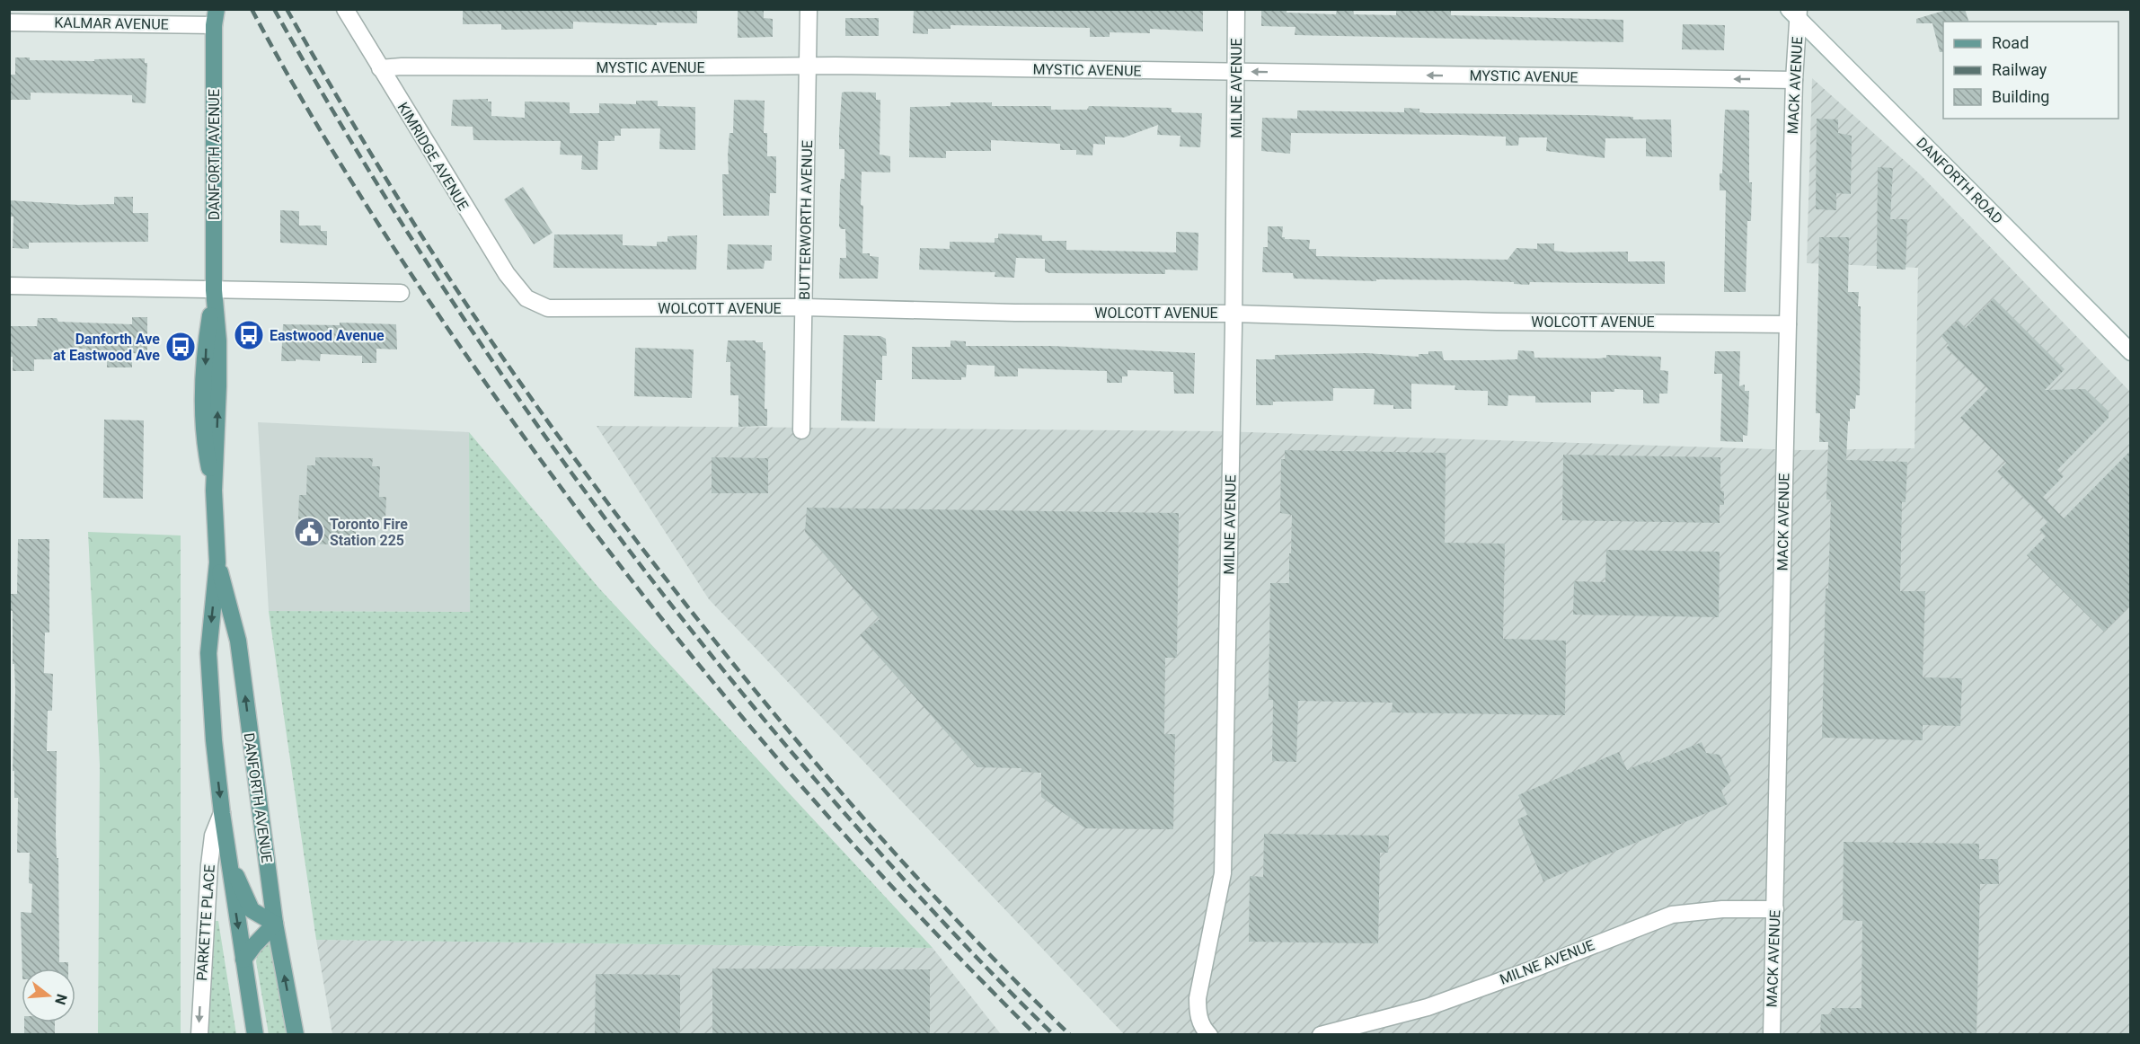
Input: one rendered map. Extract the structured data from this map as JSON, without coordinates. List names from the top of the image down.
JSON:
{
  "streets": {
    "main road": ["DANFORTH AVENUE"],
    "street": [
      "KALMAR AVENUE",
      "MYSTIC AVENUE",
      "MACK AVENUE",
      "MILNE AVENUE",
      "KIMRIDGE AVENUE",
      "DANFORTH ROAD",
      "BUTTERWORTH AVENUE",
      "WOLCOTT AVENUE",
      "PARKETTE PLACE"
    ]
  },
  "crossings": [
    ["KALMAR AVENUE", "DANFORTH AVENUE"],
    ["MYSTIC AVENUE", "MACK AVENUE"],
    ["MYSTIC AVENUE", "MILNE AVENUE"],
    ["MYSTIC AVENUE", "KIMRIDGE AVENUE"],
    ["MYSTIC AVENUE", "BUTTERWORTH AVENUE"],
    ["MACK AVENUE", "MILNE AVENUE"],
    ["MACK AVENUE", "DANFORTH ROAD"],
    ["MACK AVENUE", "WOLCOTT AVENUE"],
    ["MILNE AVENUE", "WOLCOTT AVENUE"],
    ["DANFORTH AVENUE", "PARKETTE PLACE"],
    ["KIMRIDGE AVENUE", "WOLCOTT AVENUE"],
    ["BUTTERWORTH AVENUE", "WOLCOTT AVENUE"]
  ],
  "one_way": ["MYSTIC AVENUE", "PARKETTE PLACE"],
  "places": {
    "bus stop": ["Eastwood Avenue", "Danforth Ave at Eastwood Ave"],
    "public building": ["Toronto Fire Station 225"]
  },
  "legend": ["Road", "Railway", "Building"],
  "north": "right"
}
